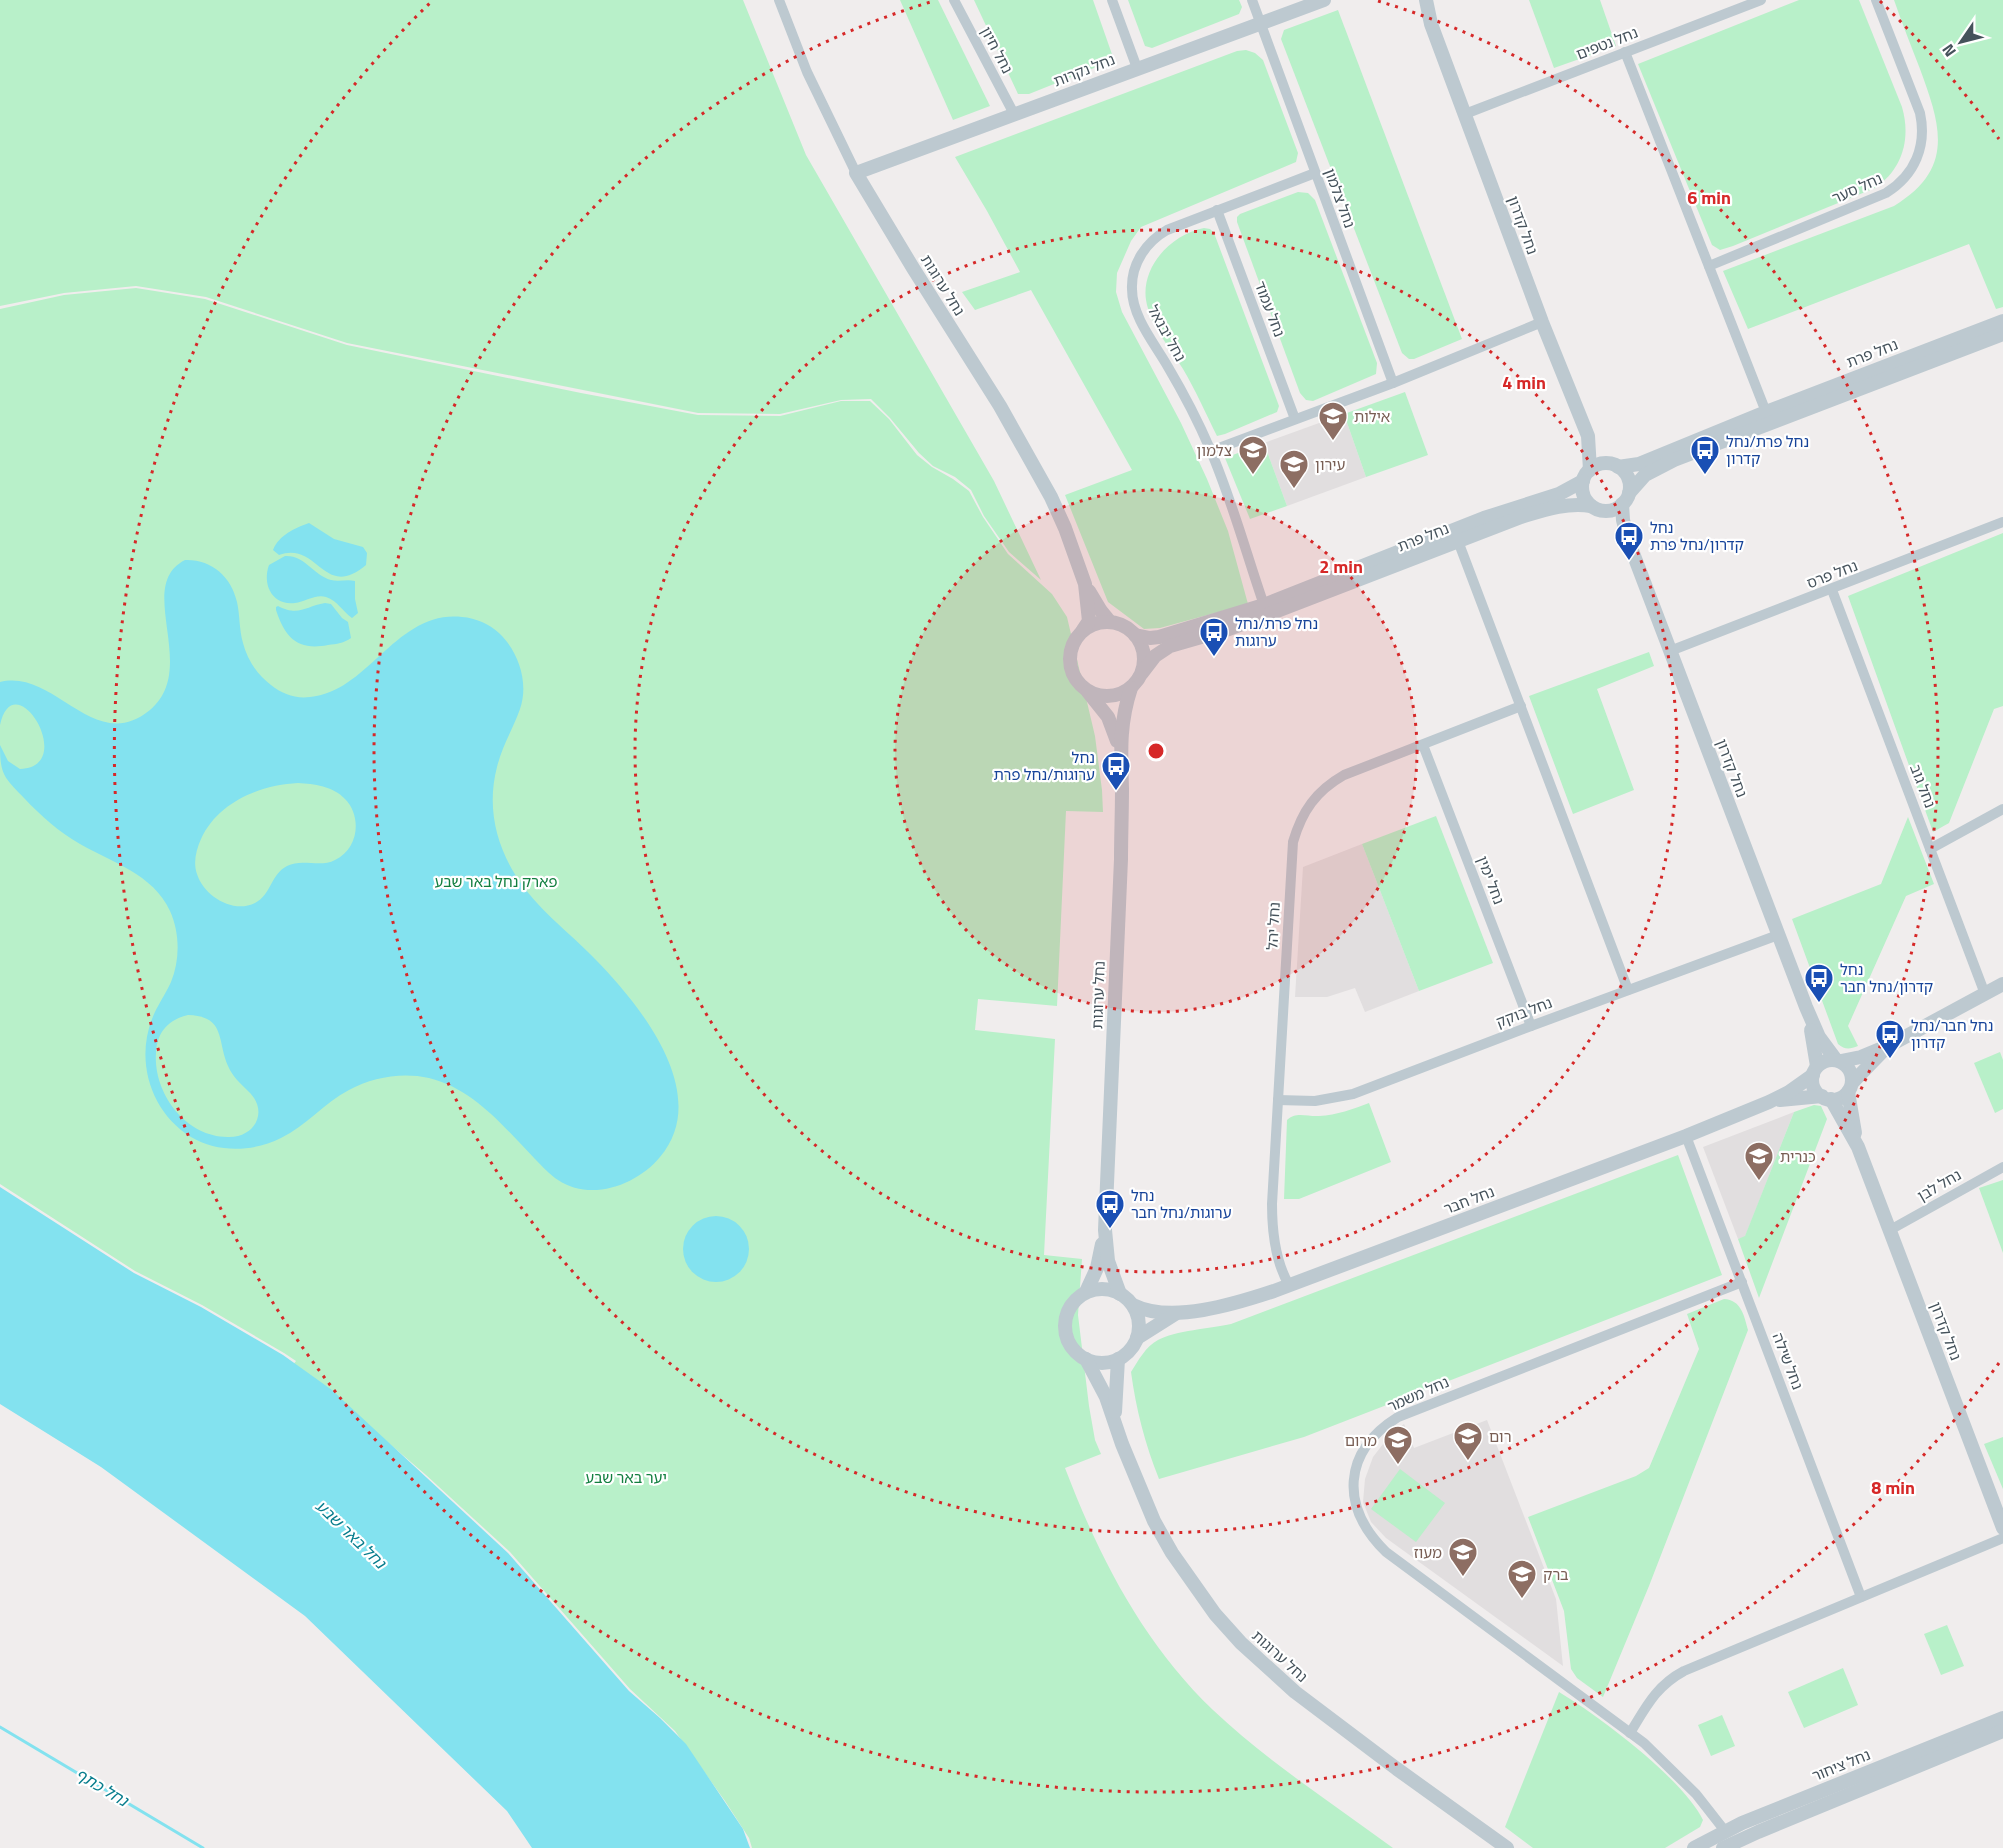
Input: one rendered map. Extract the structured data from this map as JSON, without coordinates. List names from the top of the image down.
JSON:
{
  "streets": {
    "street": [
      "נחל נטפים",
      "נחל חיון",
      "נחל נקרות",
      "נחל סער",
      "נחל צלמון",
      "נחל קדרון",
      "נחל ערוגות",
      "נחל עמוד",
      "נחל יבנאל",
      "נחל פרת",
      "נחל פרס",
      "נחל גוב",
      "נחל ימין",
      "נחל יהל",
      "נחל בוקק",
      "נחל לבן",
      "נחל חבר",
      "נחל שילה",
      "נחל משמר",
      "נחל ציחור"
    ]
  },
  "crossings": [
    ["נחל נטפים", "נחל קדרון"],
    ["נחל חיון", "נחל נקרות"],
    ["נחל נקרות", "נחל צלמון"],
    ["נחל נקרות", "נחל ערוגות"],
    ["נחל צלמון", "נחל יבנאל"],
    ["נחל קדרון", "נחל פרת"],
    ["נחל קדרון", "נחל פרס"],
    ["נחל קדרון", "נחל בוקק"],
    ["נחל קדרון", "נחל לבן"],
    ["נחל קדרון", "נחל חבר"],
    ["נחל ערוגות", "נחל פרת"],
    ["נחל ערוגות", "נחל חבר"],
    ["נחל עמוד", "נחל יבנאל"],
    ["נחל יבנאל", "נחל פרת"],
    ["נחל פרס", "נחל גוב"],
    ["נחל ימין", "נחל יהל"],
    ["נחל ימין", "נחל בוקק"],
    ["נחל יהל", "נחל בוקק"],
    ["נחל יהל", "נחל חבר"],
    ["נחל חבר", "נחל שילה"],
    ["נחל שילה", "נחל משמר"],
    ["נחל משמר", "נחל ציחור"]
  ],
  "water": ["נחל באר שבע", "נחל כתף"],
  "parks": ["פארק נחל באר שבע", "יער באר שבע"],
  "places": {
    "school or university": [
      "אילות",
      "צלמון",
      "עירון",
      "כנרית",
      "רום",
      "מרום",
      "מעוז",
      "ברק"
    ],
    "bus stop": [
      "נחל פרת/נחל קדרון",
      "נחל קדרון/נחל פרת",
      "נחל פרת/נחל ערוגות",
      "נחל ערוגות/נחל פרת",
      "נחל קדרון/נחל חבר",
      "נחל חבר/נחל קדרון",
      "נחל ערוגות/נחל חבר"
    ]
  },
  "north": "bottom left",
  "rings": [
    "6 min",
    "4 min",
    "2 min",
    "8 min"
  ]
}
